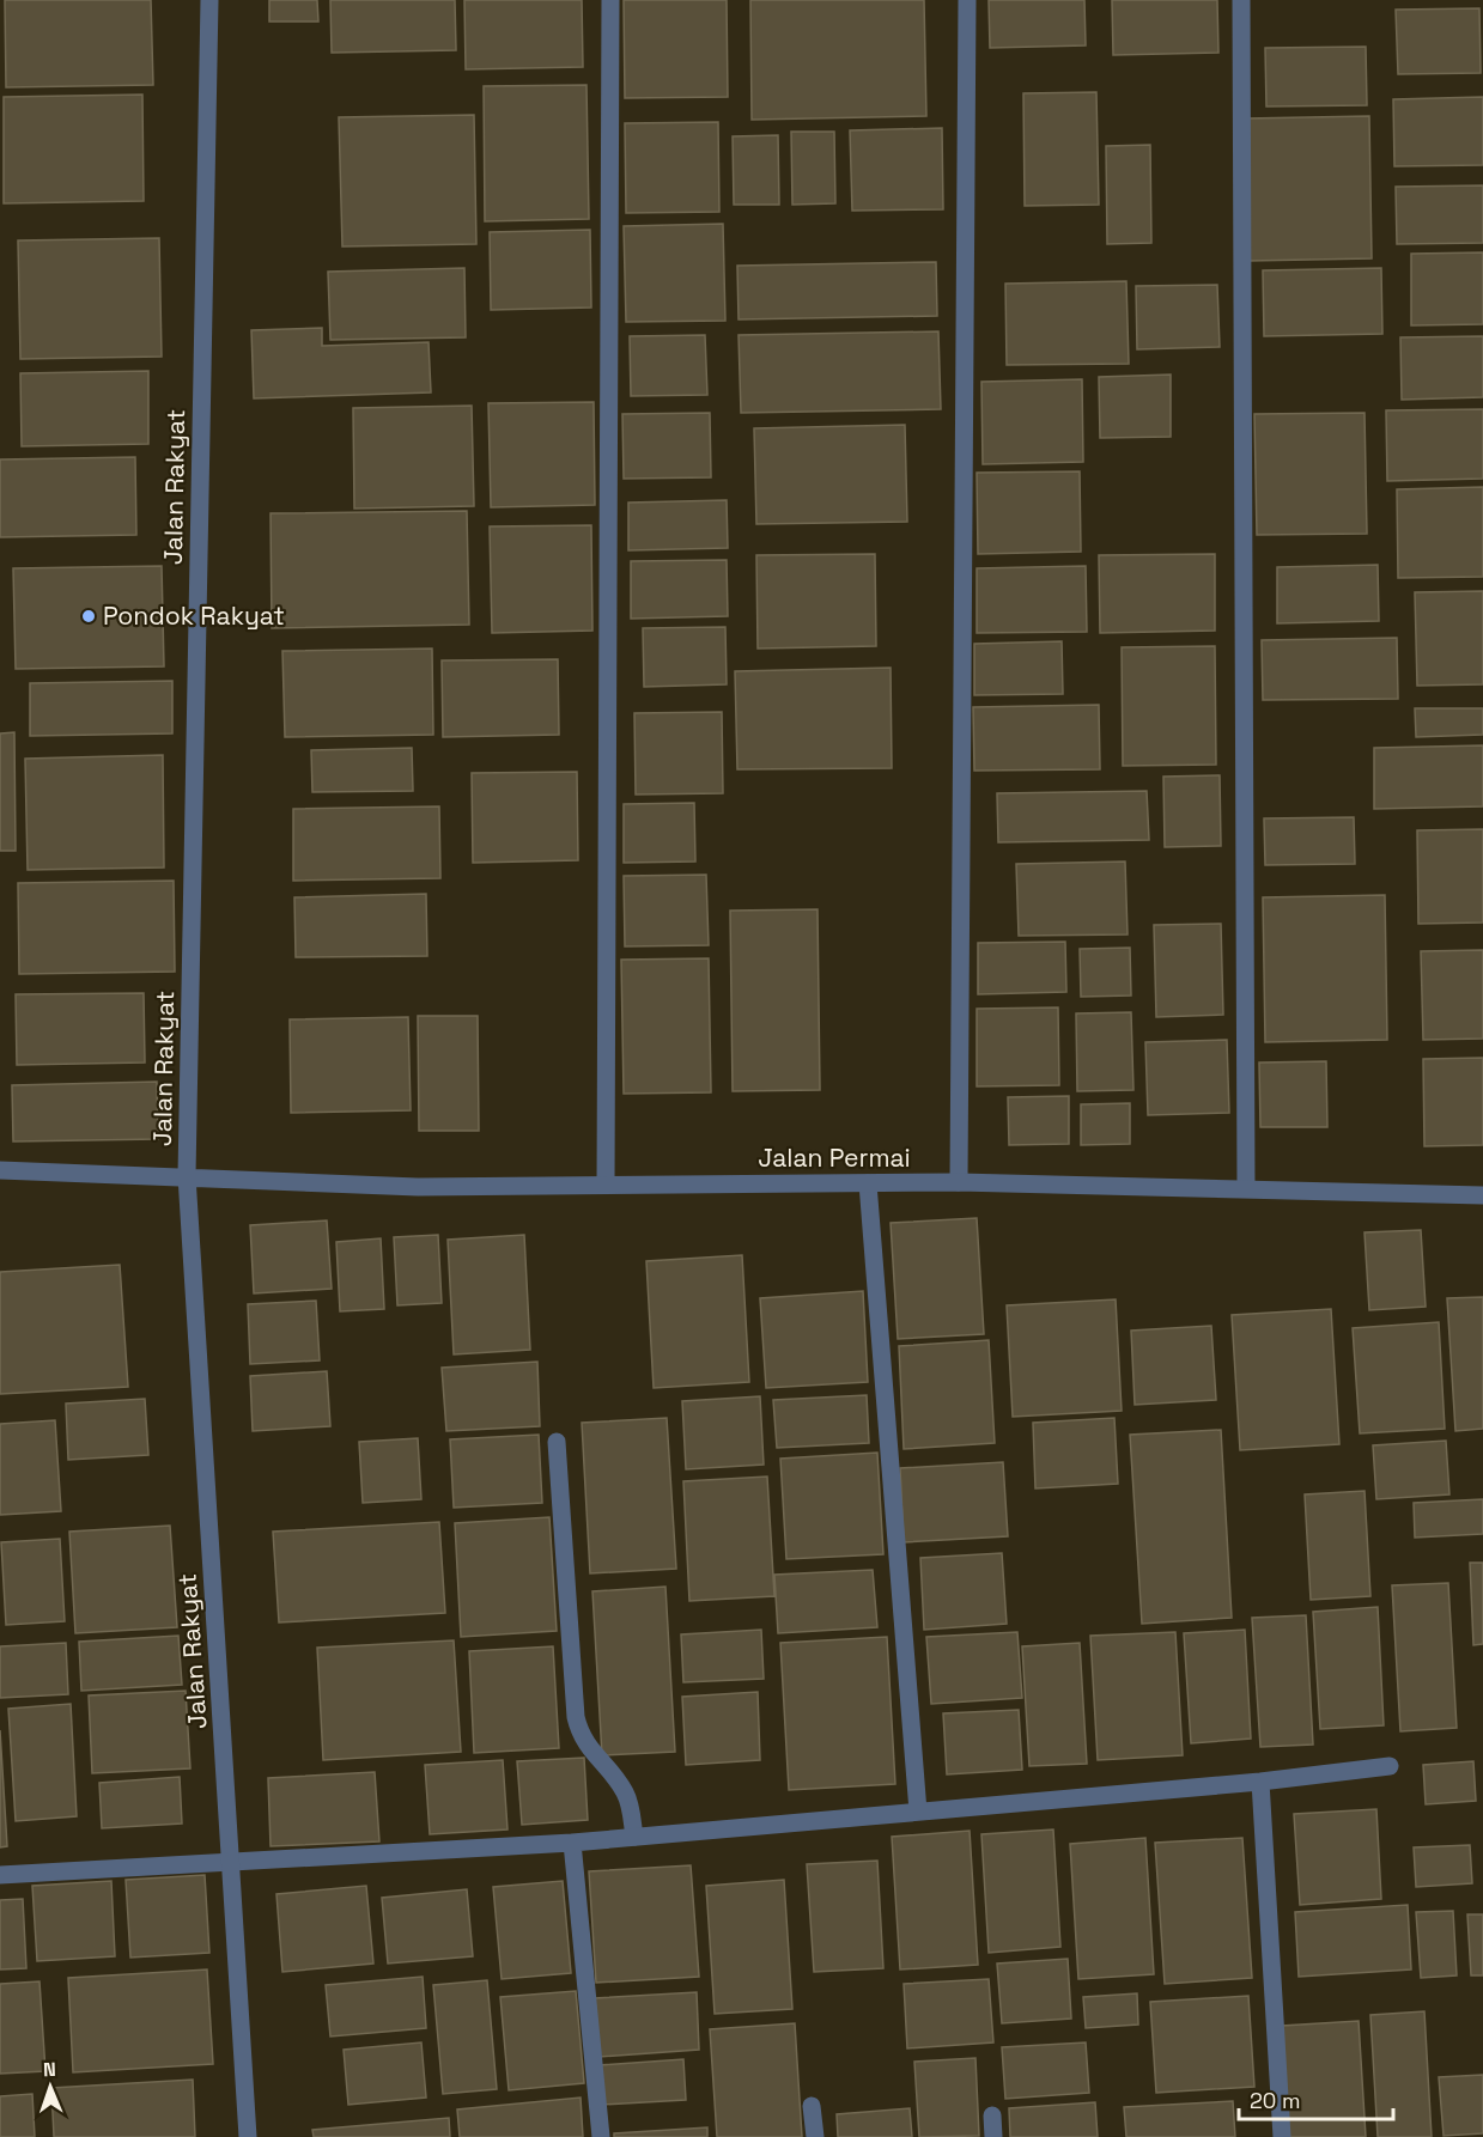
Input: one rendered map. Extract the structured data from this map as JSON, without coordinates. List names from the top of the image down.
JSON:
{
  "streets": {
    "street": ["Jalan Rakyat", "Jalan Permai"]
  },
  "crossings": [
    ["Jalan Rakyat", "Jalan Permai"]
  ],
  "places": ["Pondok Rakyat"],
  "scale_bar": "20 m",
  "north": "top"
}
